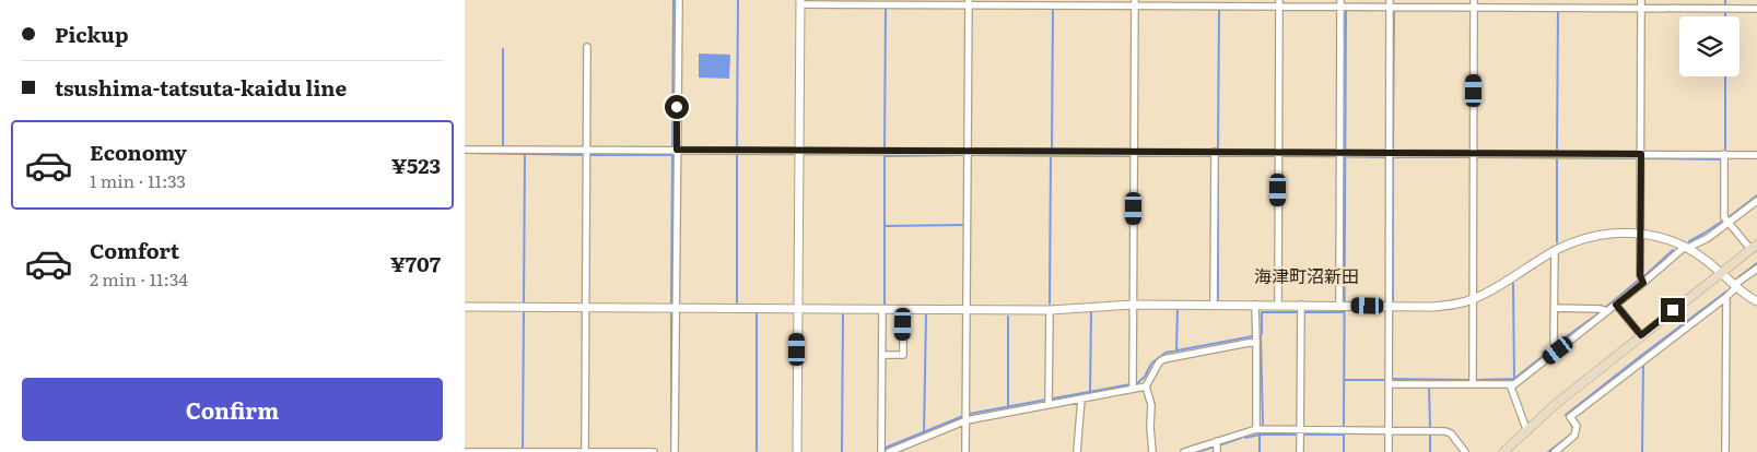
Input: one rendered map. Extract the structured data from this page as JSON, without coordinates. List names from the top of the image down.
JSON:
{
  "districts": ["海津町沼新田"],
  "page": {
    "banner": ["Pickup", "tsushima-tatsuta-kaidu line"],
    "list": [
      {
        "name": "Economy",
        "note": "1 min · 11:33",
        "value": "¥523"
      },
      {
        "name": "Comfort",
        "note": "2 min · 11:34",
        "value": "¥707"
      }
    ],
    "buttons": "Confirm"
  }
}
